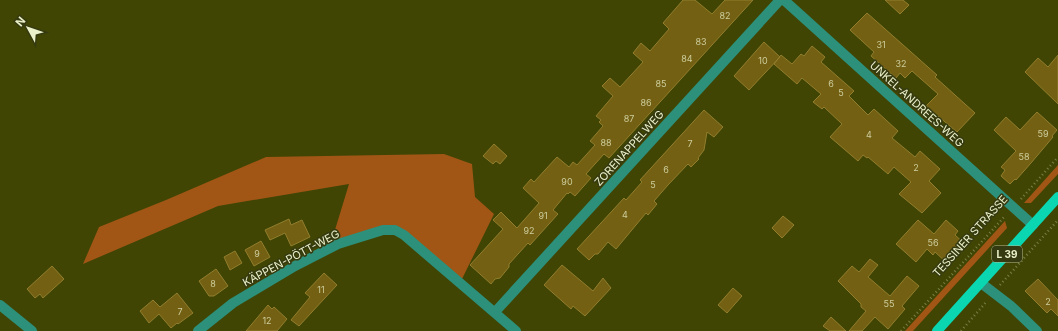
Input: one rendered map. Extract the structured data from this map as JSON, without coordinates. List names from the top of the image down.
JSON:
{
  "streets": {
    "main road": ["L 39"],
    "street": ["UNKEL-ANDREES-WEG", "ZORENAPPELWEG", "KÄPPEN-PÖTT-WEG"],
    "path": ["TESSINER STRASSE"]
  },
  "crossings": [
    ["UNKEL-ANDREES-WEG", "TESSINER STRASSE"],
    ["UNKEL-ANDREES-WEG", "L 39"],
    ["ZORENAPPELWEG", "KÄPPEN-PÖTT-WEG"]
  ],
  "house_numbers": [
    "82",
    "83",
    "31",
    "84",
    "10",
    "32",
    "85",
    "6",
    "5",
    "86",
    "87",
    "59",
    "4",
    "88",
    "7",
    "58",
    "2",
    "6",
    "90",
    "5",
    "4",
    "91",
    "92",
    "56",
    "9",
    "8",
    "11",
    "2",
    "55",
    "7",
    "12"
  ],
  "north": "top left"
}
